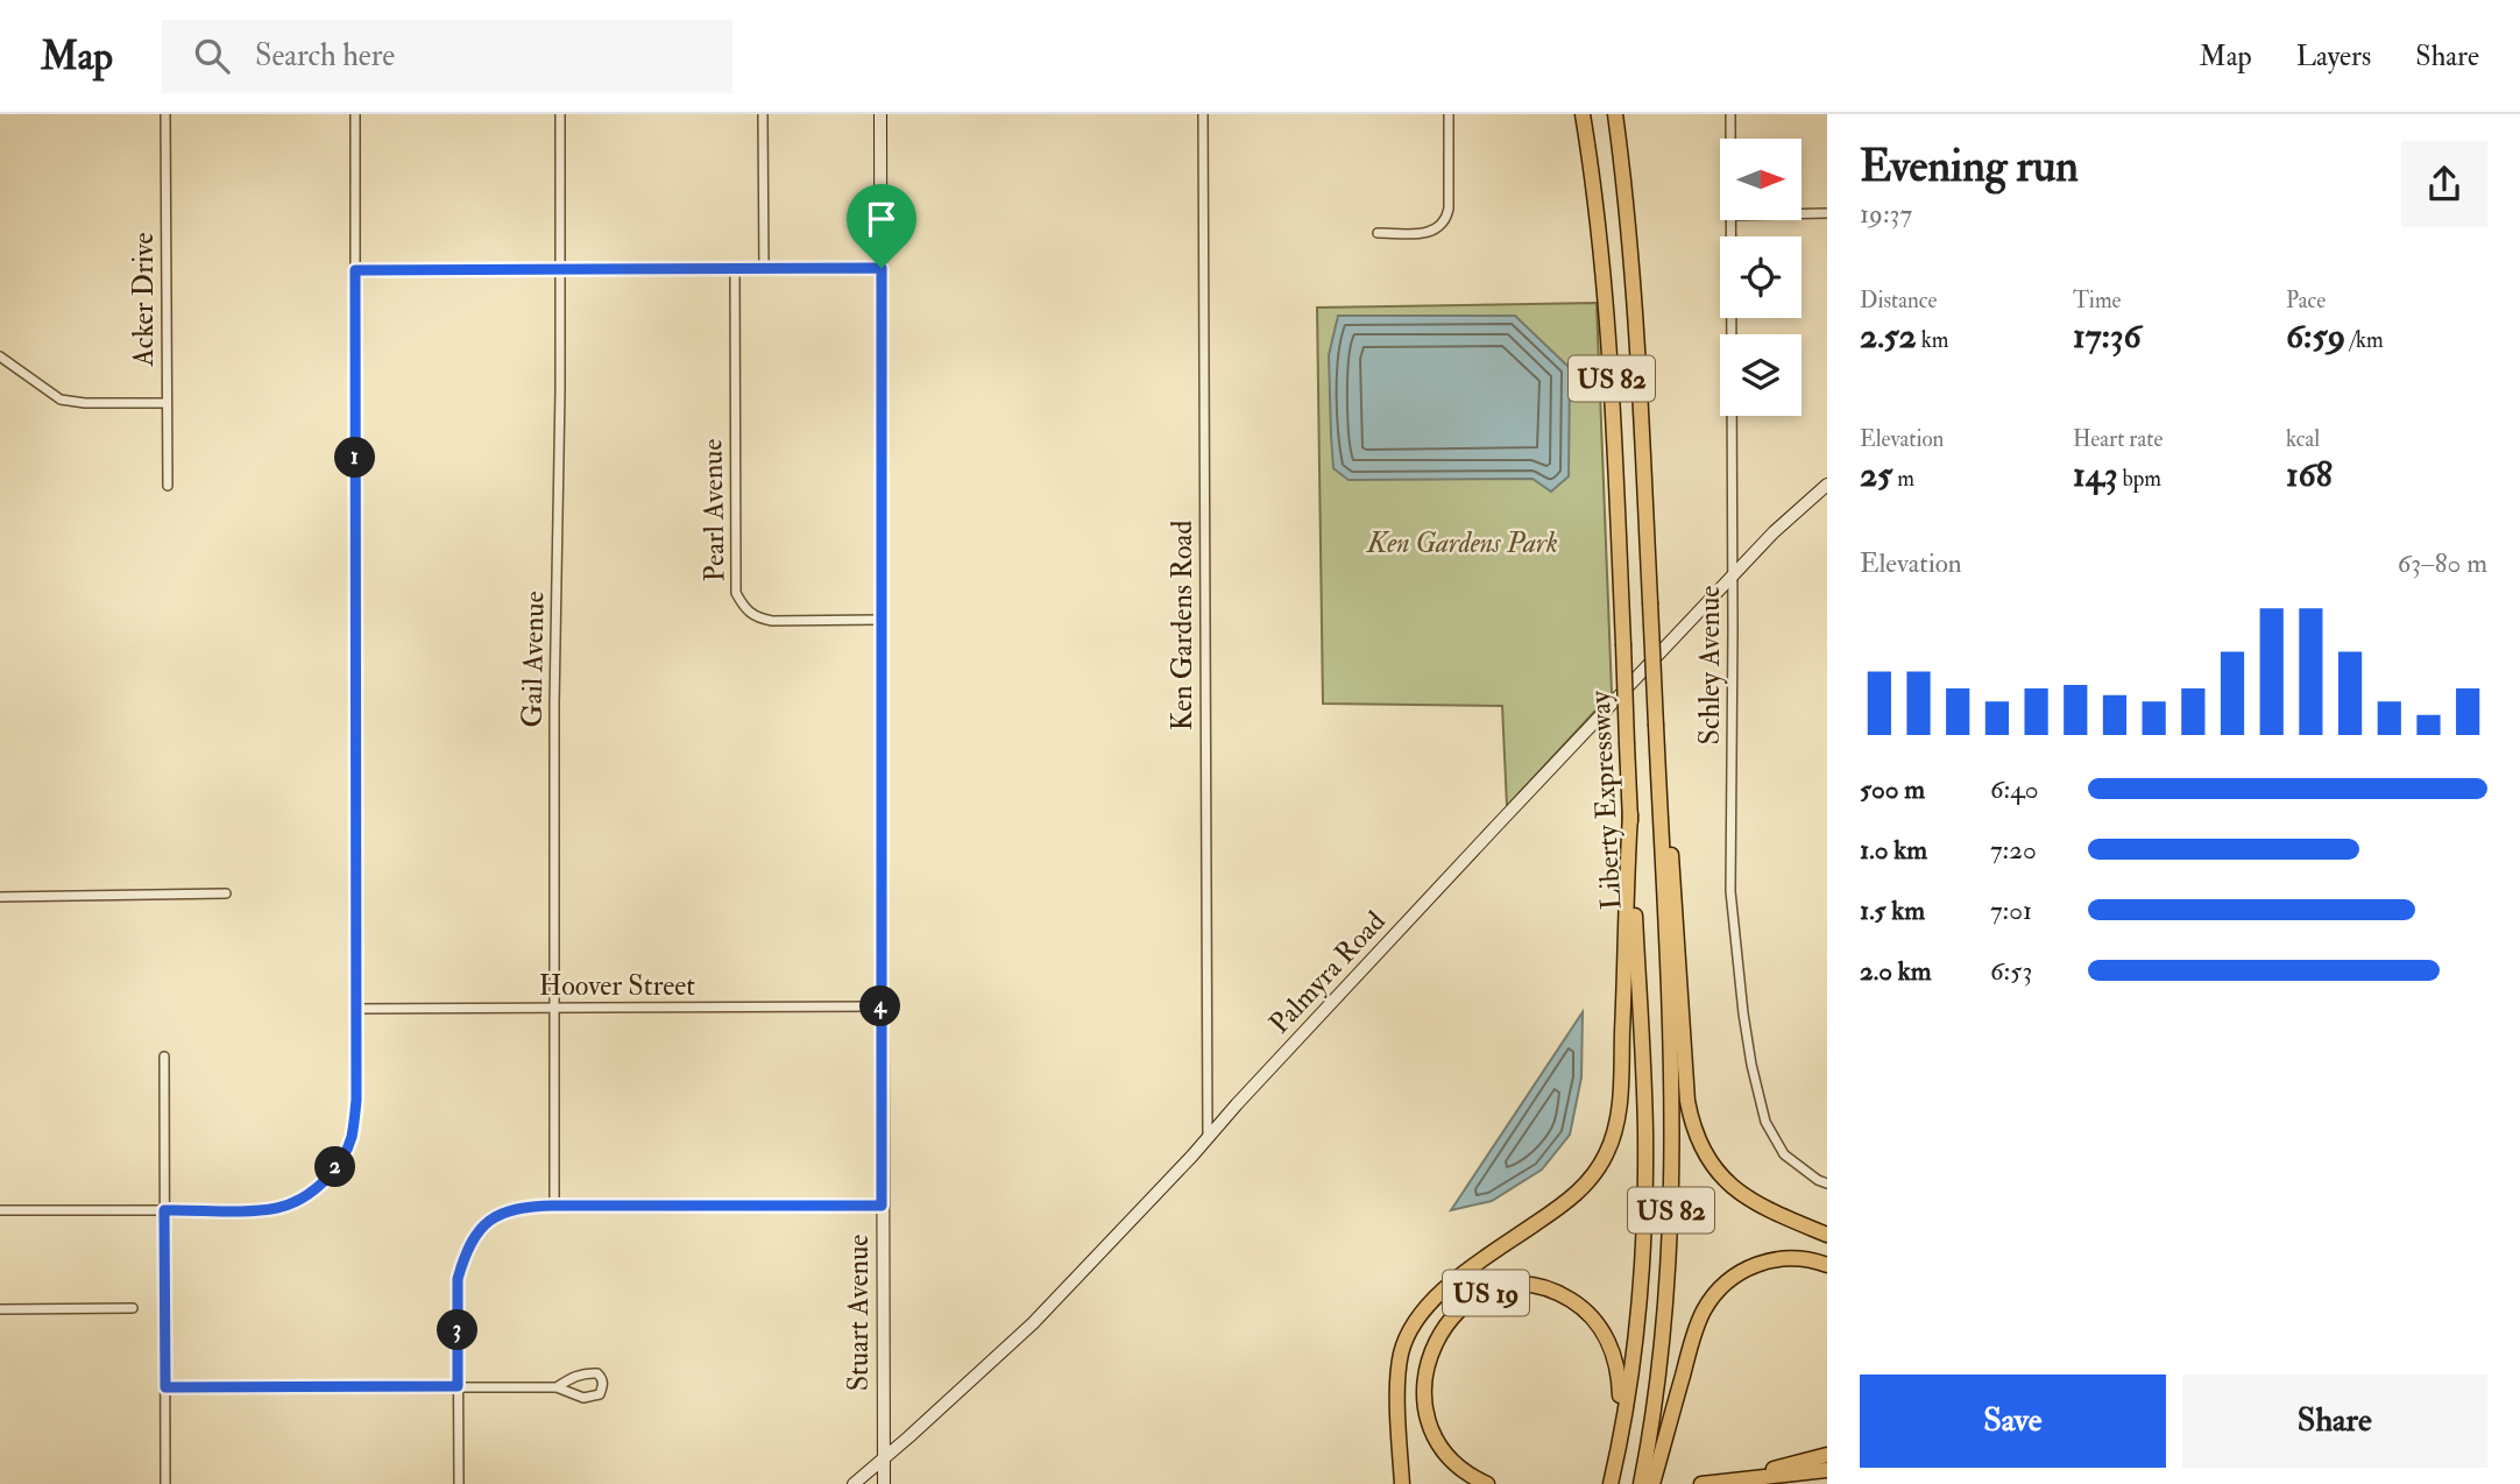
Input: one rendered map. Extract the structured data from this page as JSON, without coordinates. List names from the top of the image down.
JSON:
{
  "streets": {
    "highway": ["US 82", "Liberty Expressway", "US 19"],
    "main road": ["Palmyra Road", "Stuart Avenue"],
    "street": [
      "Acker Drive",
      "Pearl Avenue",
      "Ken Gardens Road",
      "Gail Avenue",
      "Schley Avenue",
      "Hoover Street"
    ]
  },
  "crossings": [
    ["US 82", "Liberty Expressway"],
    ["US 82", "US 19"],
    ["Pearl Avenue", "Stuart Avenue"],
    ["Ken Gardens Road", "Palmyra Road"],
    ["Gail Avenue", "Hoover Street"],
    ["Schley Avenue", "Palmyra Road"],
    ["Palmyra Road", "Stuart Avenue"],
    ["Hoover Street", "Stuart Avenue"]
  ],
  "parks": ["Ken Gardens Park"],
  "north": "right",
  "page": {
    "header": "Map",
    "search": "Search here",
    "nav": ["Map", "Layers", "Share"],
    "heading": ["Evening run", "19:37"],
    "stats": [
      ["Distance", "2.52 km"],
      ["Time", "17:36"],
      ["Pace", "6:59 /km"],
      ["Elevation", "25 m"],
      ["Heart rate", "143 bpm"],
      ["kcal", "168"]
    ],
    "pins": [
      "1",
      "4",
      "2",
      "3"
    ],
    "chart": ["Elevation", "63–80 m"],
    "list": [
      {
        "name": "500 m",
        "note": "6:40"
      },
      {
        "name": "1.0 km",
        "note": "7:20"
      },
      {
        "name": "1.5 km",
        "note": "7:01"
      },
      {
        "name": "2.0 km",
        "note": "6:53"
      }
    ],
    "buttons": ["Save", "Share"]
  }
}
